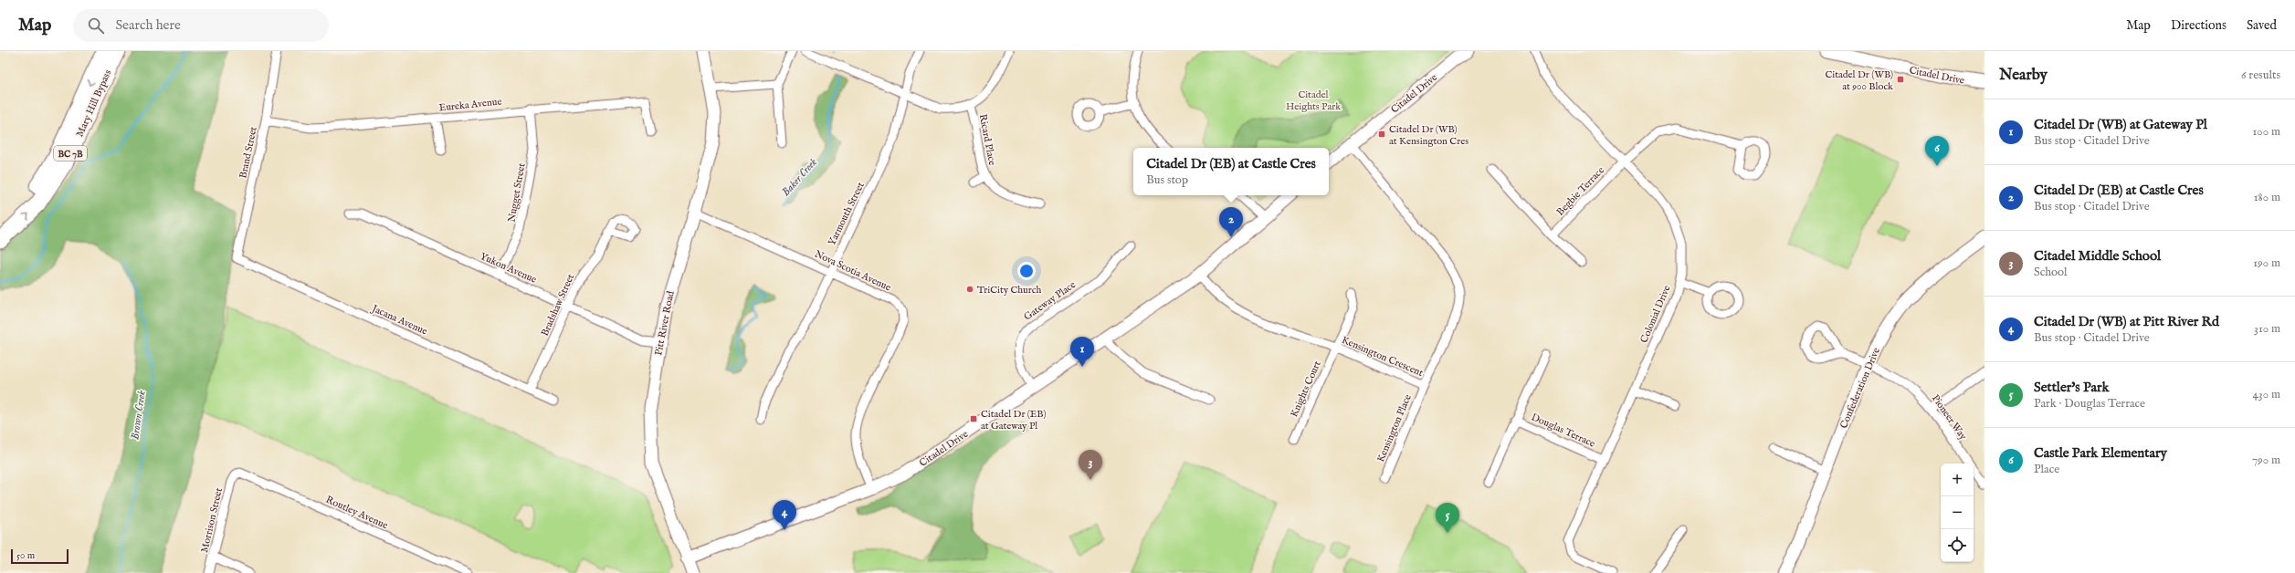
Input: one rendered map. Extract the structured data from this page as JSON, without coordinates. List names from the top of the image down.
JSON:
{
  "streets": {
    "highway": ["Mary Hill Bypass", "BC 7B"],
    "street": [
      "Citadel Drive",
      "Eureka Avenue",
      "Ricard Place",
      "Brand Street",
      "Begbie Terrace",
      "Nugget Street",
      "Yarmouth Street",
      "Yukon Avenue",
      "Nova Scotia Avenue",
      "Gateway Place",
      "Bradshaw Street",
      "Colonial Drive",
      "Jacana Avenue",
      "Pitt River Road",
      "Kensington Crescent",
      "Confederation Drive",
      "Knights Court",
      "Pioneer Way",
      "Kensington Place",
      "Douglas Terrace",
      "Routley Avenue",
      "Morrison Street"
    ]
  },
  "crossings": [
    ["Citadel Drive", "Nova Scotia Avenue"],
    ["Citadel Drive", "Gateway Place"],
    ["Citadel Drive", "Pitt River Road"],
    ["Citadel Drive", "Kensington Crescent"],
    ["Eureka Avenue", "Brand Street"],
    ["Eureka Avenue", "Nugget Street"],
    ["Brand Street", "Jacana Avenue"],
    ["Begbie Terrace", "Colonial Drive"],
    ["Nugget Street", "Yukon Avenue"],
    ["Yarmouth Street", "Nova Scotia Avenue"],
    ["Yukon Avenue", "Bradshaw Street"],
    ["Yukon Avenue", "Pitt River Road"],
    ["Nova Scotia Avenue", "Pitt River Road"],
    ["Bradshaw Street", "Jacana Avenue"],
    ["Colonial Drive", "Douglas Terrace"],
    ["Kensington Crescent", "Knights Court"],
    ["Kensington Crescent", "Kensington Place"],
    ["Confederation Drive", "Pioneer Way"],
    ["Routley Avenue", "Morrison Street"]
  ],
  "water": ["Baker Creek", "Brown Creek"],
  "parks": ["Citadel Heights Park"],
  "places": {
    "transit": ["Citadel Dr (WB) at 900 Block", "Citadel Dr (WB) at Kensington Cres", "Citadel Dr (EB) at Gateway Pl"],
    "other": ["TriCity Church"]
  },
  "scale_bar": "50 m",
  "page": {
    "header": "Map",
    "search": "Search here",
    "nav": ["Map", "Directions", "Saved"],
    "heading": ["Nearby", "6 results"],
    "list": [
      {
        "mark": "1",
        "name": "Citadel Dr (WB) at Gateway Pl",
        "note": "Bus stop · Citadel Drive",
        "value": "100 m"
      },
      {
        "mark": "2",
        "name": "Citadel Dr (EB) at Castle Cres",
        "note": "Bus stop · Citadel Drive",
        "value": "180 m"
      },
      {
        "mark": "3",
        "name": "Citadel Middle School",
        "note": "School",
        "value": "190 m"
      },
      {
        "mark": "4",
        "name": "Citadel Dr (WB) at Pitt River Rd",
        "note": "Bus stop · Citadel Drive",
        "value": "310 m"
      },
      {
        "mark": "5",
        "name": "Settler's Park",
        "note": "Park · Douglas Terrace",
        "value": "430 m"
      },
      {
        "mark": "6",
        "name": "Castle Park Elementary",
        "note": "Place",
        "value": "790 m"
      }
    ],
    "pins": [
      "6",
      "2",
      "1",
      "3",
      "4",
      "5"
    ],
    "popup": ["Citadel Dr (EB) at Castle Cres", "Bus stop"],
    "map_buttons": ["+", "−"],
    "scale": "50 m"
  }
}
